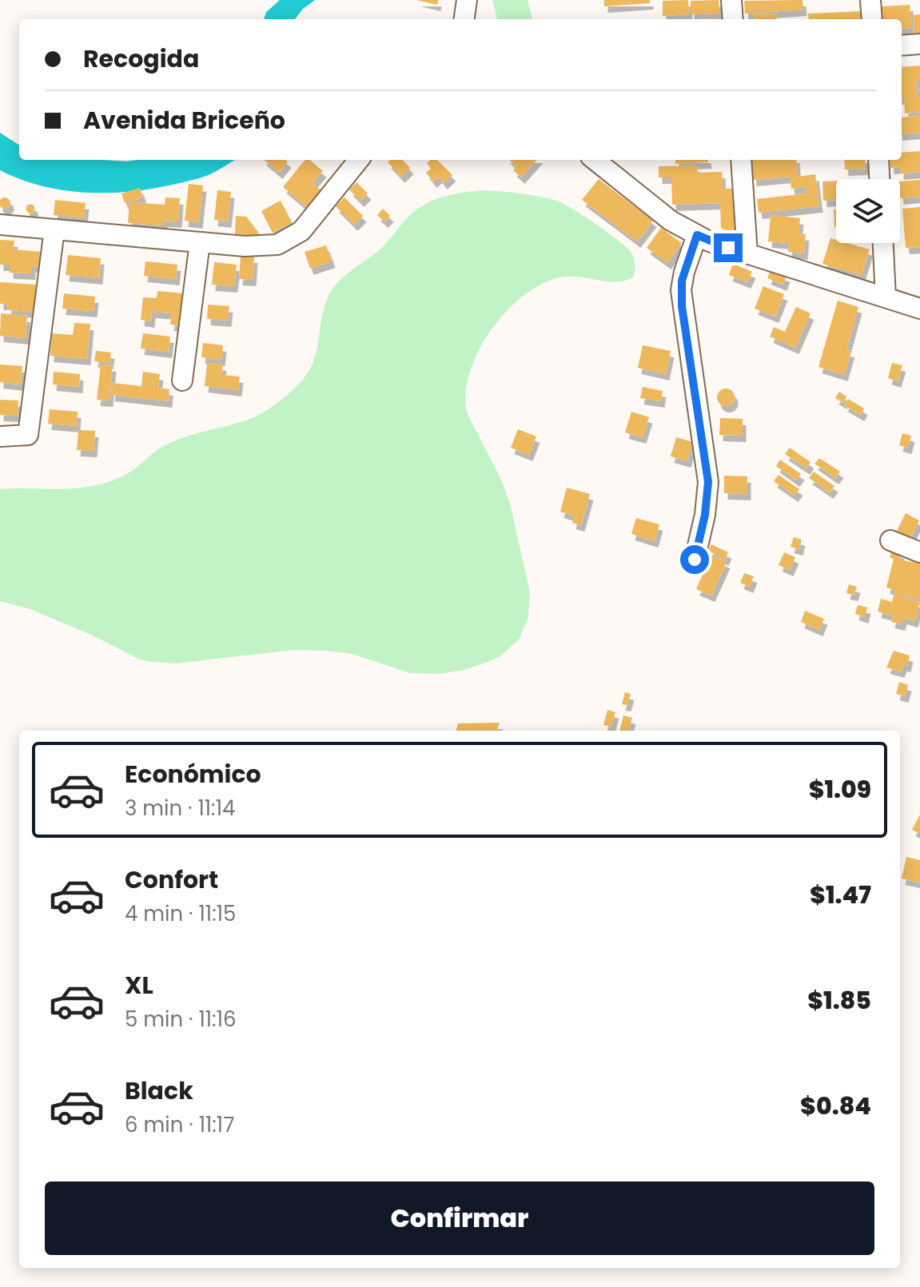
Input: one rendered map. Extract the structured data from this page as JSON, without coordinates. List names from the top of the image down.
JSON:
{
  "page": {
    "banner": ["Recogida", "Avenida Briceño"],
    "list": [
      {
        "name": "Económico",
        "note": "3 min · 11:14",
        "value": "$1.09"
      },
      {
        "name": "Confort",
        "note": "4 min · 11:15",
        "value": "$1.47"
      },
      {
        "name": "XL",
        "note": "5 min · 11:16",
        "value": "$1.85"
      },
      {
        "name": "Black",
        "note": "6 min · 11:17",
        "value": "$0.84"
      }
    ],
    "buttons": "Confirmar"
  }
}
